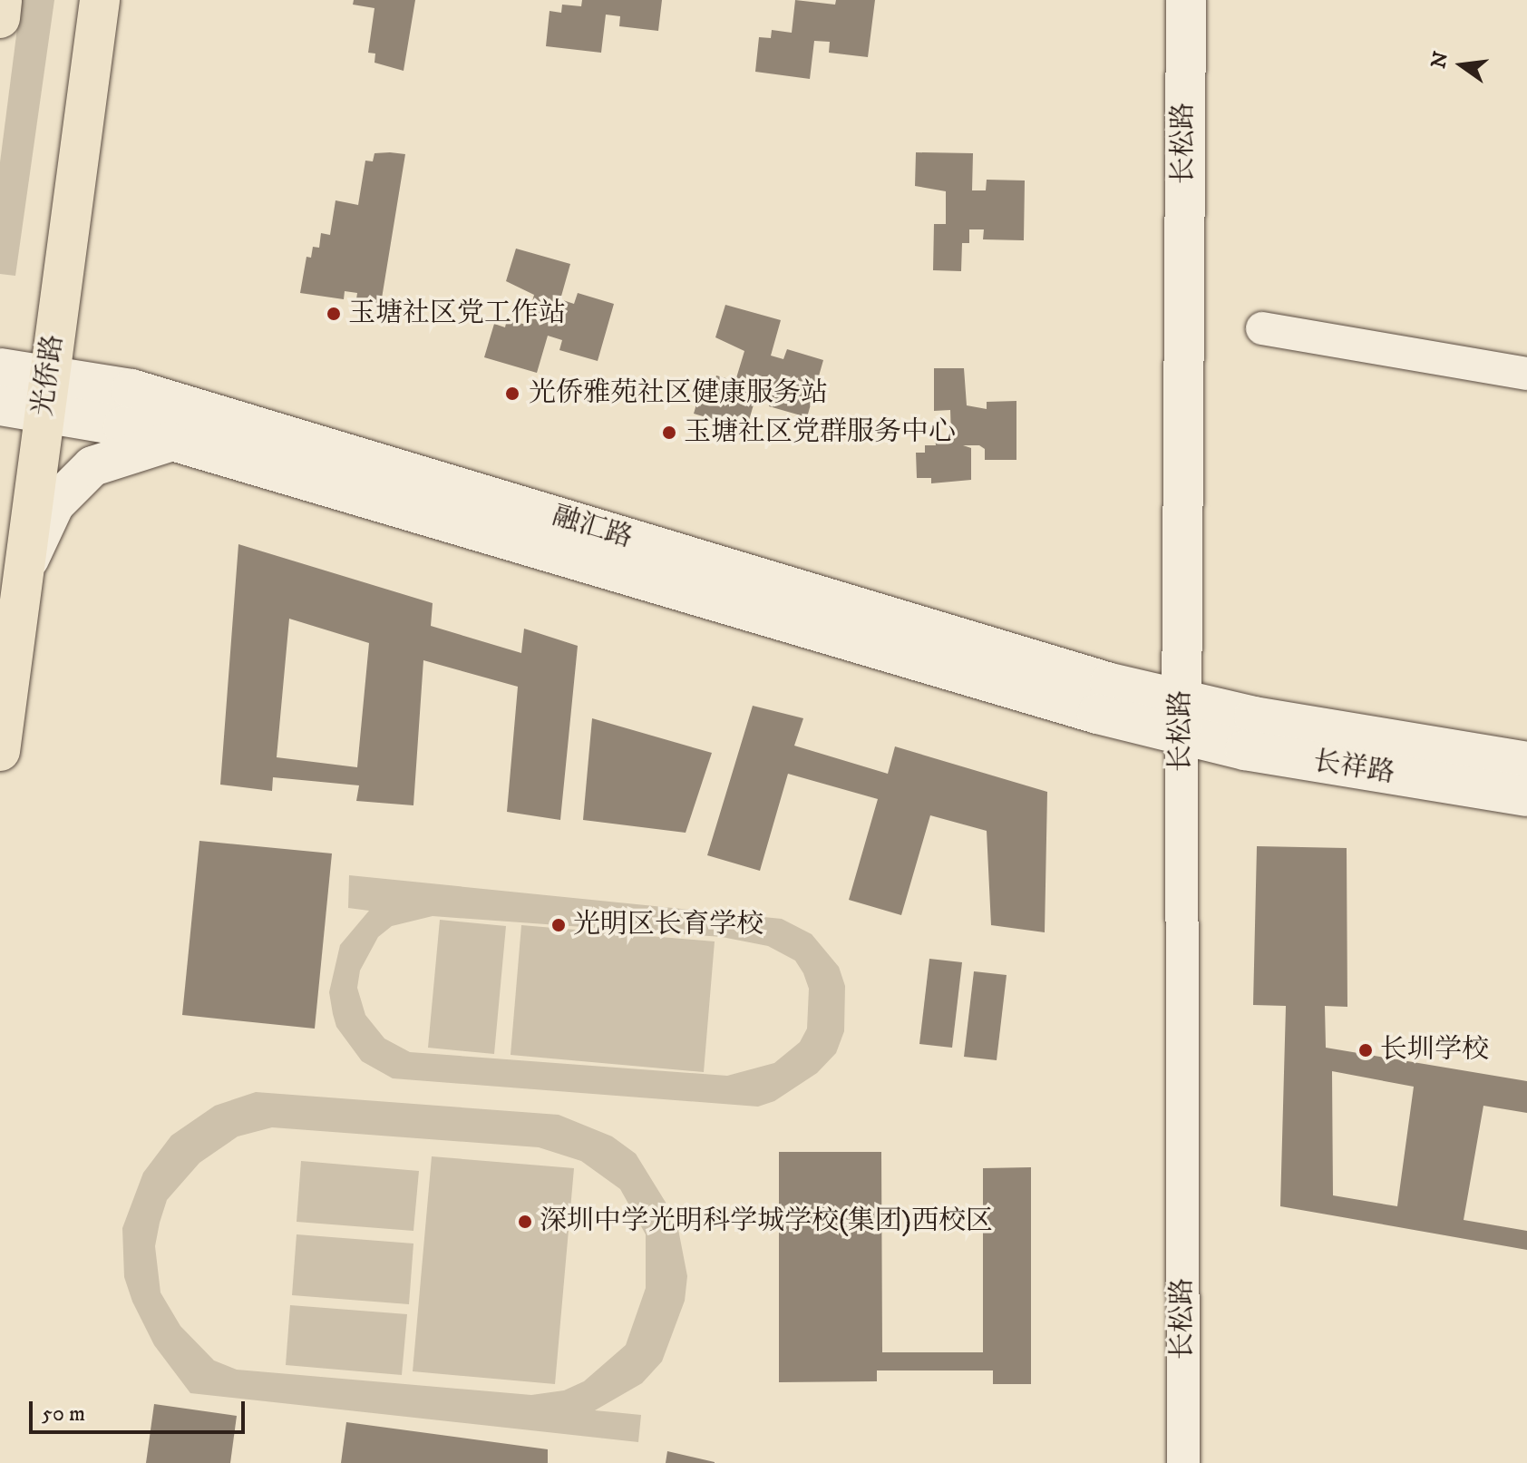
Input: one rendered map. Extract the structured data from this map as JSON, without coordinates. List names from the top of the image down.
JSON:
{
  "streets": {
    "main road": ["光侨路"],
    "street": ["长松路", "融汇路", "长祥路"]
  },
  "crossings": [
    ["长松路", "融汇路"],
    ["长松路", "长祥路"],
    ["光侨路", "融汇路"],
    ["融汇路", "长祥路"]
  ],
  "places": [
    "玉塘社区党工作站",
    "光侨雅苑社区健康服务站",
    "玉塘社区党群服务中心",
    "光明区长育学校",
    "长圳学校",
    "深圳中学光明科学城学校(集团)西校区"
  ],
  "scale_bar": "50 m",
  "north": "left"
}
